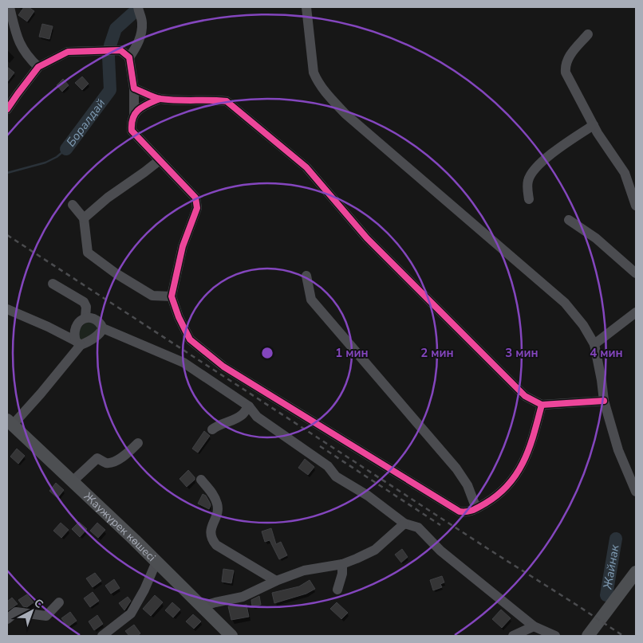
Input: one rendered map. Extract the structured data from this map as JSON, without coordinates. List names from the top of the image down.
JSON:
{
  "streets": {
    "main road": ["Жаужүрек көшесі"]
  },
  "water": ["Боралдай", "Жайнак"],
  "north": "top right",
  "rings": [
    "1 мин",
    "2 мин",
    "3 мин",
    "4 мин"
  ]
}
